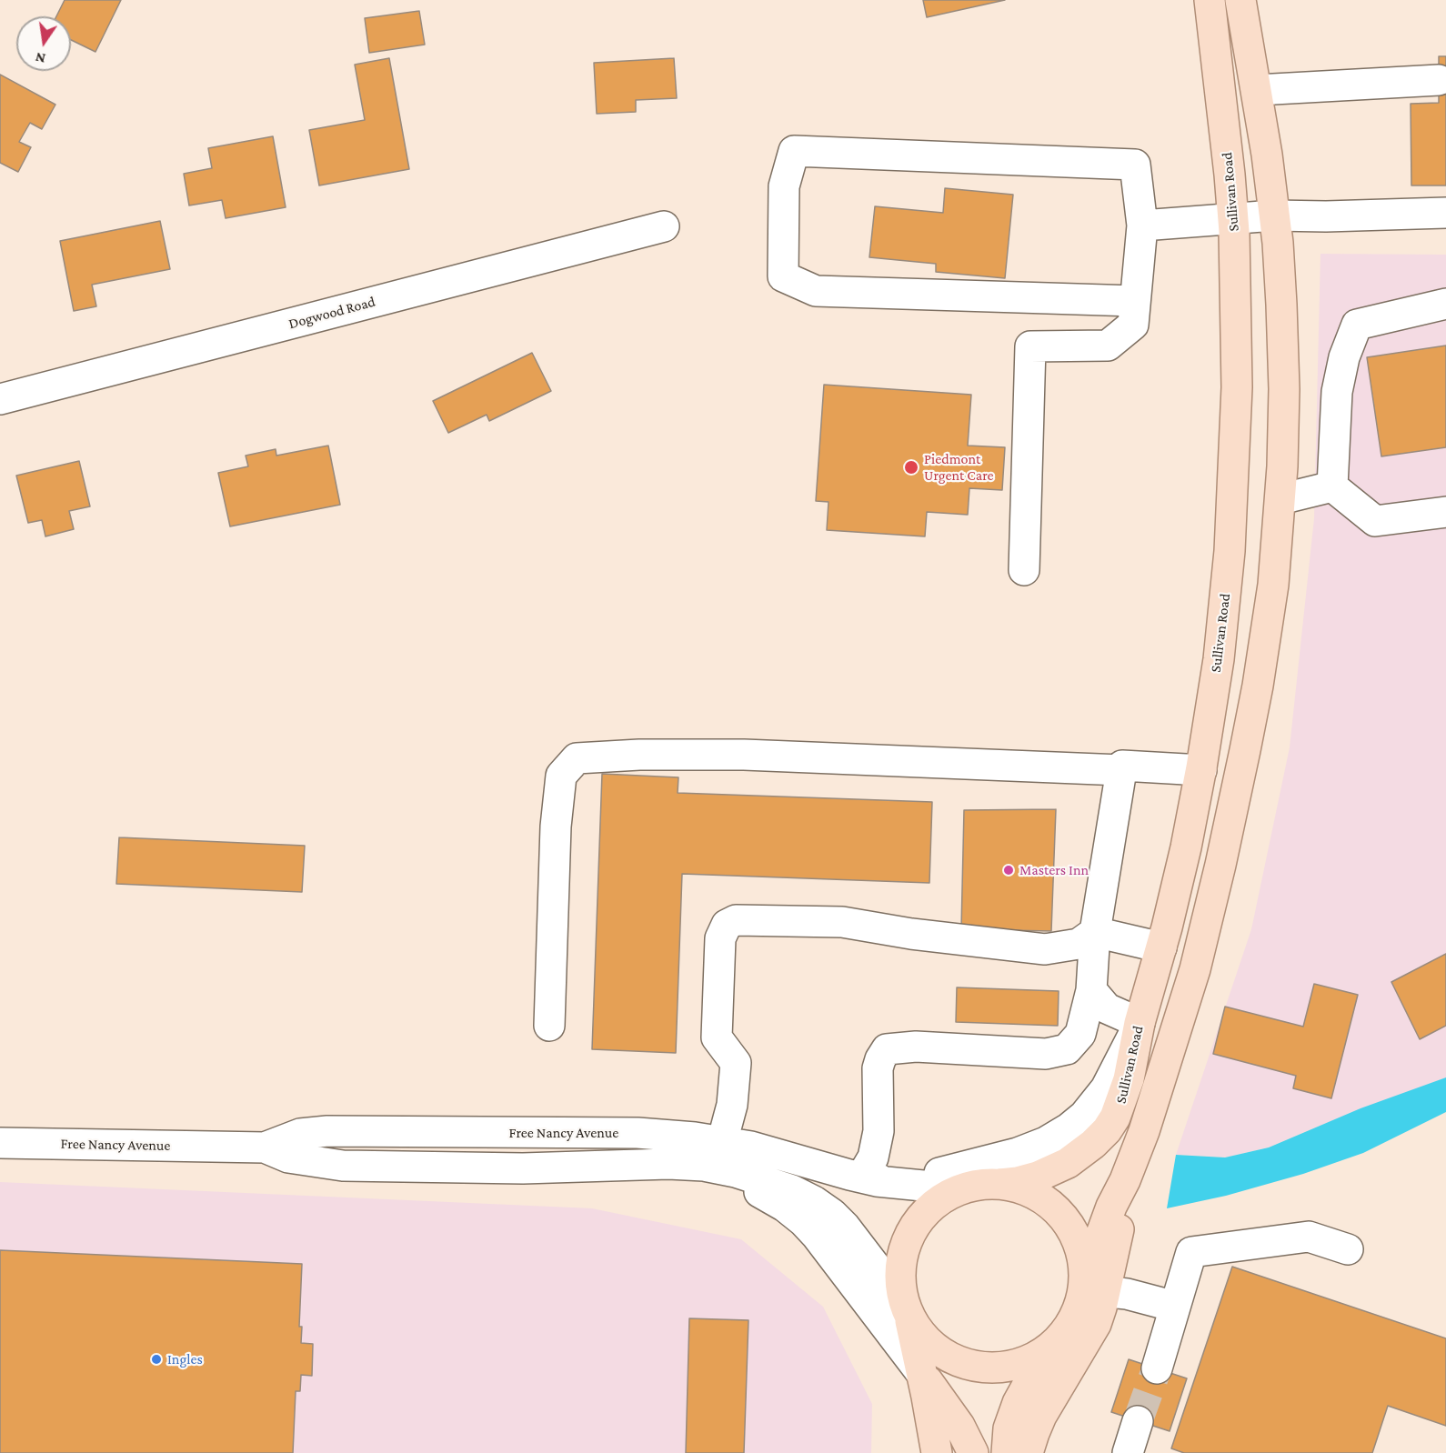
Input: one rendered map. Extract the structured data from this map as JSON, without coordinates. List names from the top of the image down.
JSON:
{
  "streets": {
    "main road": ["Sullivan Road"],
    "street": ["Dogwood Road", "Free Nancy Avenue"]
  },
  "crossings": [
    ["Sullivan Road", "Free Nancy Avenue"]
  ],
  "places": ["Piedmont Urgent Care", "Masters Inn", "Ingles"],
  "north": "bottom"
}
